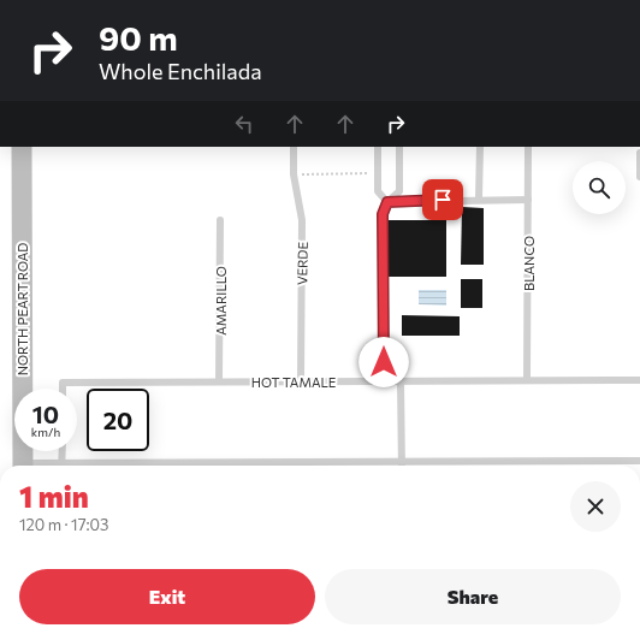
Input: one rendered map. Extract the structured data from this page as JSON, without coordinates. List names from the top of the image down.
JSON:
{
  "streets": {
    "street": ["NORTH PEART ROAD"],
    "lane": [
      "VERDE",
      "BLANCO",
      "AMARILLO",
      "HOT TAMALE"
    ]
  },
  "crossings": [
    ["VERDE", "HOT TAMALE"],
    ["BLANCO", "HOT TAMALE"],
    ["AMARILLO", "HOT TAMALE"]
  ],
  "page": {
    "turn": ["90 m", "Whole Enchilada"],
    "speed": "10 km/h",
    "limit": "20",
    "heading": ["1 min", "120 m · 17:03"],
    "buttons": ["Exit", "Share"]
  }
}
